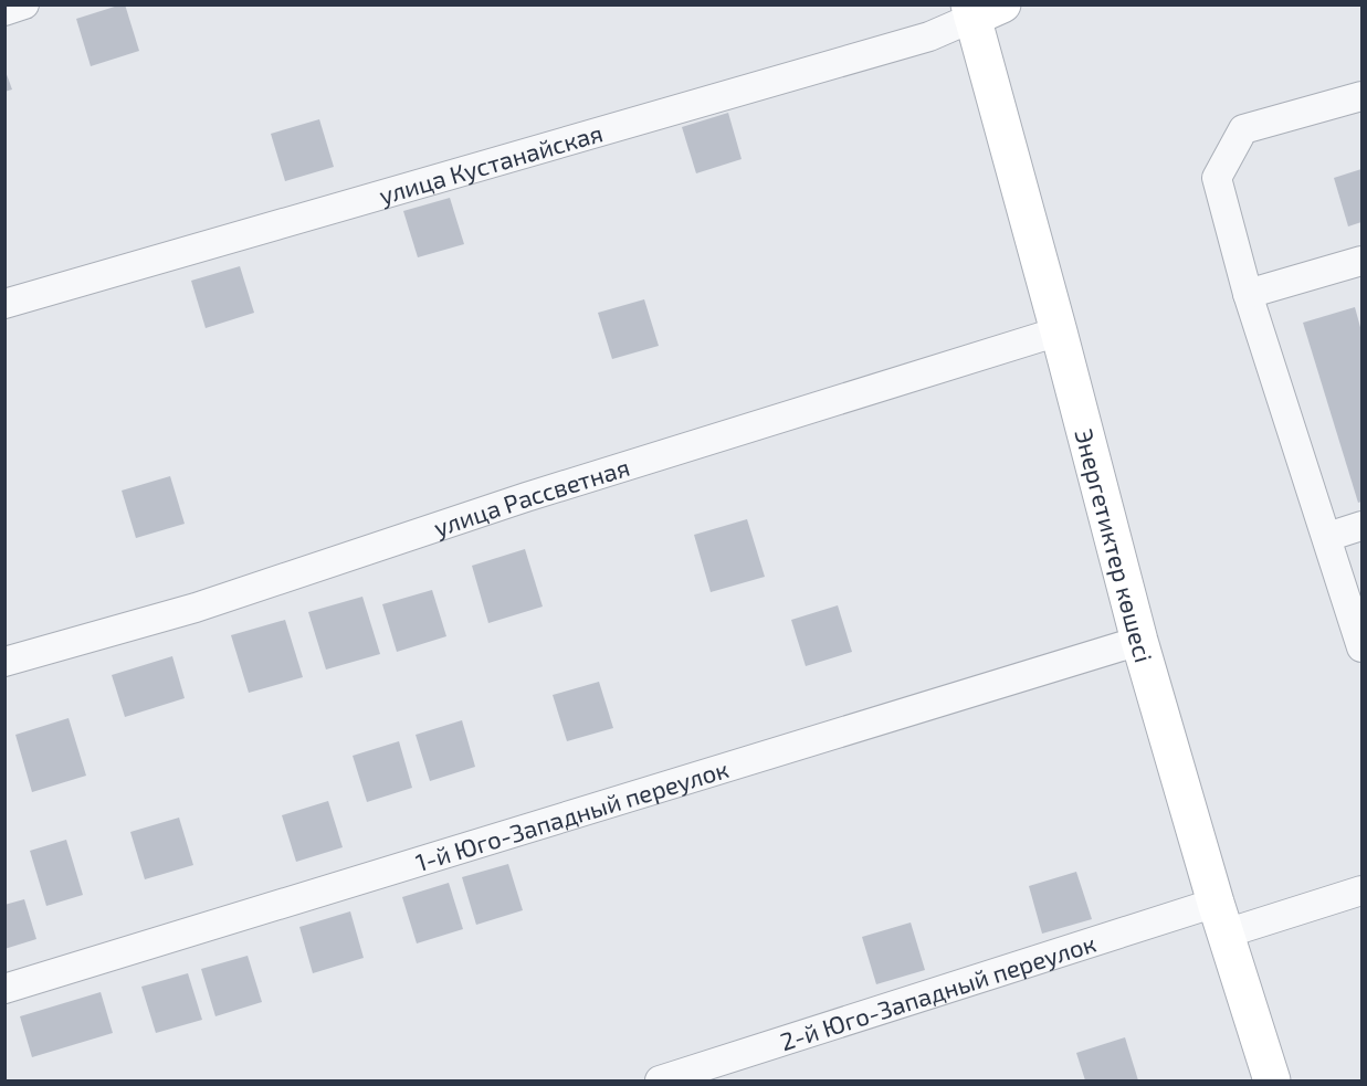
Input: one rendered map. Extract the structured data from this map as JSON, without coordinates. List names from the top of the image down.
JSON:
{
  "streets": {
    "main road": ["Энергетиктер көшесі"],
    "street": [
      "улица Кустанайская",
      "улица Рассветная",
      "1-й Юго-Западный переулок",
      "2-й Юго-Западный переулок"
    ]
  },
  "crossings": [
    ["улица Кустанайская", "Энергетиктер көшесі"],
    ["улица Рассветная", "Энергетиктер көшесі"],
    ["Энергетиктер көшесі", "1-й Юго-Западный переулок"],
    ["Энергетиктер көшесі", "2-й Юго-Западный переулок"]
  ]
}
